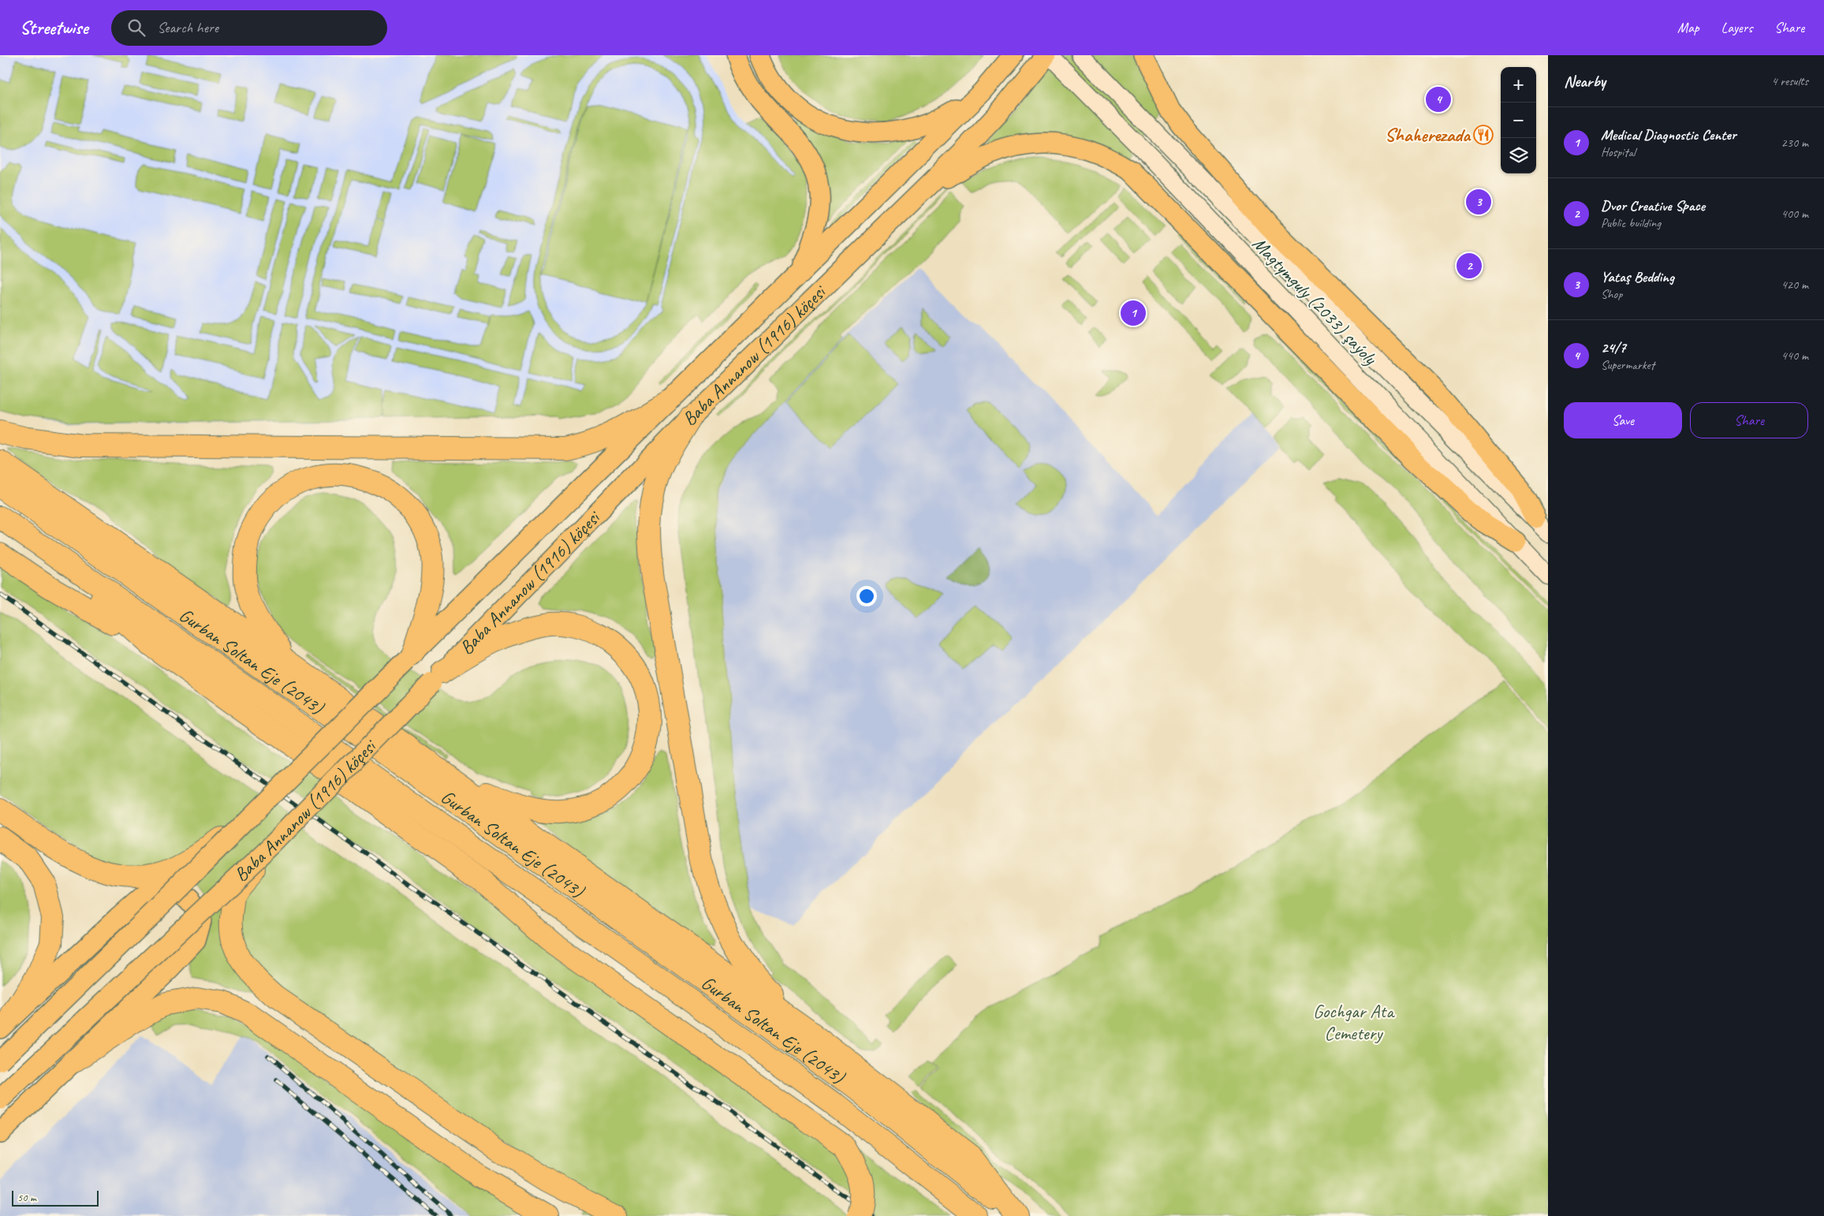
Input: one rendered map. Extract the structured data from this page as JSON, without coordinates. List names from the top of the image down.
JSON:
{
  "streets": {
    "highway": ["Gurban Soltan Eje (2043)"],
    "main road": ["Magtymguly (2033) şaýoly", "Baba Annanow (1916) köçesi"]
  },
  "parks": ["Gochgar Ata Cemetery"],
  "places": {
    "restaurant": ["Shaherezada"]
  },
  "scale_bar": "50 m",
  "page": {
    "header": "Streetwise",
    "search": "Search here",
    "nav": ["Map", "Layers", "Share"],
    "heading": ["Nearby", "4 results"],
    "map_buttons": ["+", "−"],
    "pins": [
      "4",
      "3",
      "2",
      "1"
    ],
    "list": [
      {
        "mark": "1",
        "name": "Medical Diagnostic Center",
        "note": "Hospital",
        "value": "230 m"
      },
      {
        "mark": "2",
        "name": "Dvor Creative Space",
        "note": "Public building",
        "value": "400 m"
      },
      {
        "mark": "3",
        "name": "Yataş Bedding",
        "note": "Shop",
        "value": "420 m"
      },
      {
        "mark": "4",
        "name": "24/7",
        "note": "Supermarket",
        "value": "440 m"
      }
    ],
    "buttons": ["Save", "Share"],
    "scale": "50 m"
  }
}
